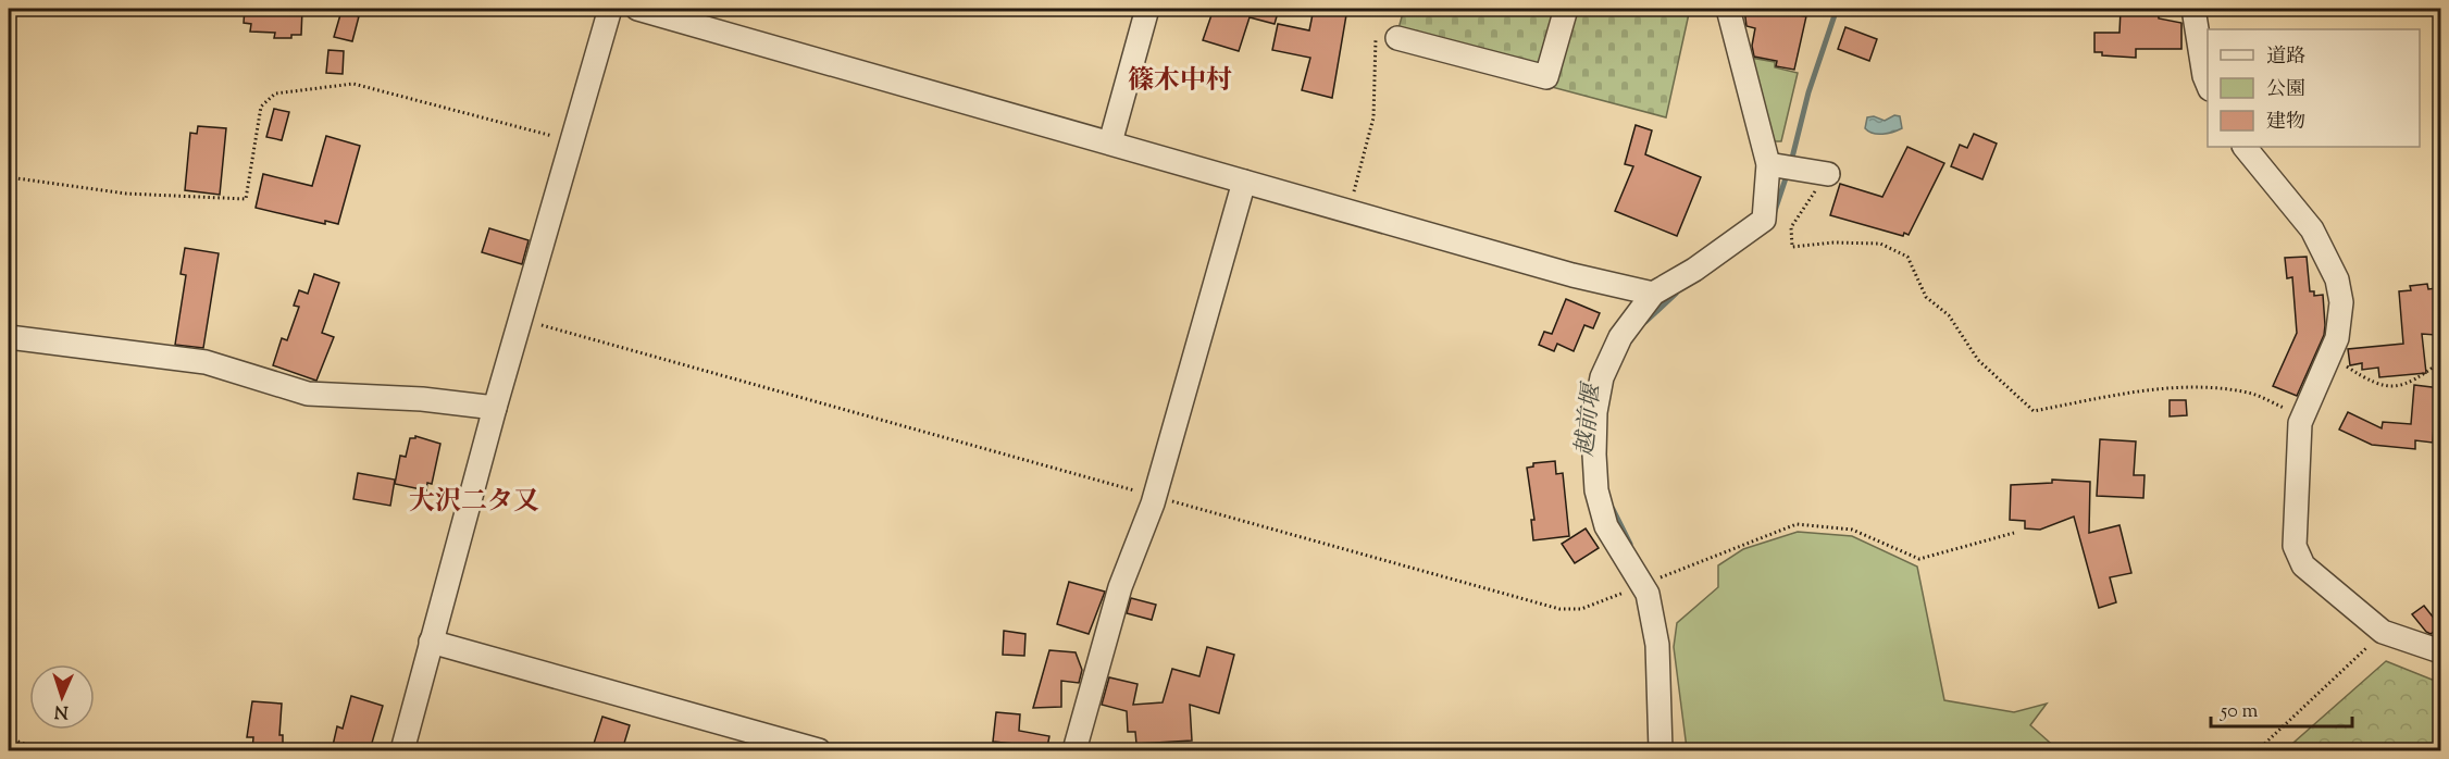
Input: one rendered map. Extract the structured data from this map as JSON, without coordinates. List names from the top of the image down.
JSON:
{
  "districts": ["篠木中村", "大沢二タ又"],
  "water": ["越前堰"],
  "legend": ["道路", "公園", "建物"],
  "scale_bar": "50 m",
  "north": "bottom"
}
